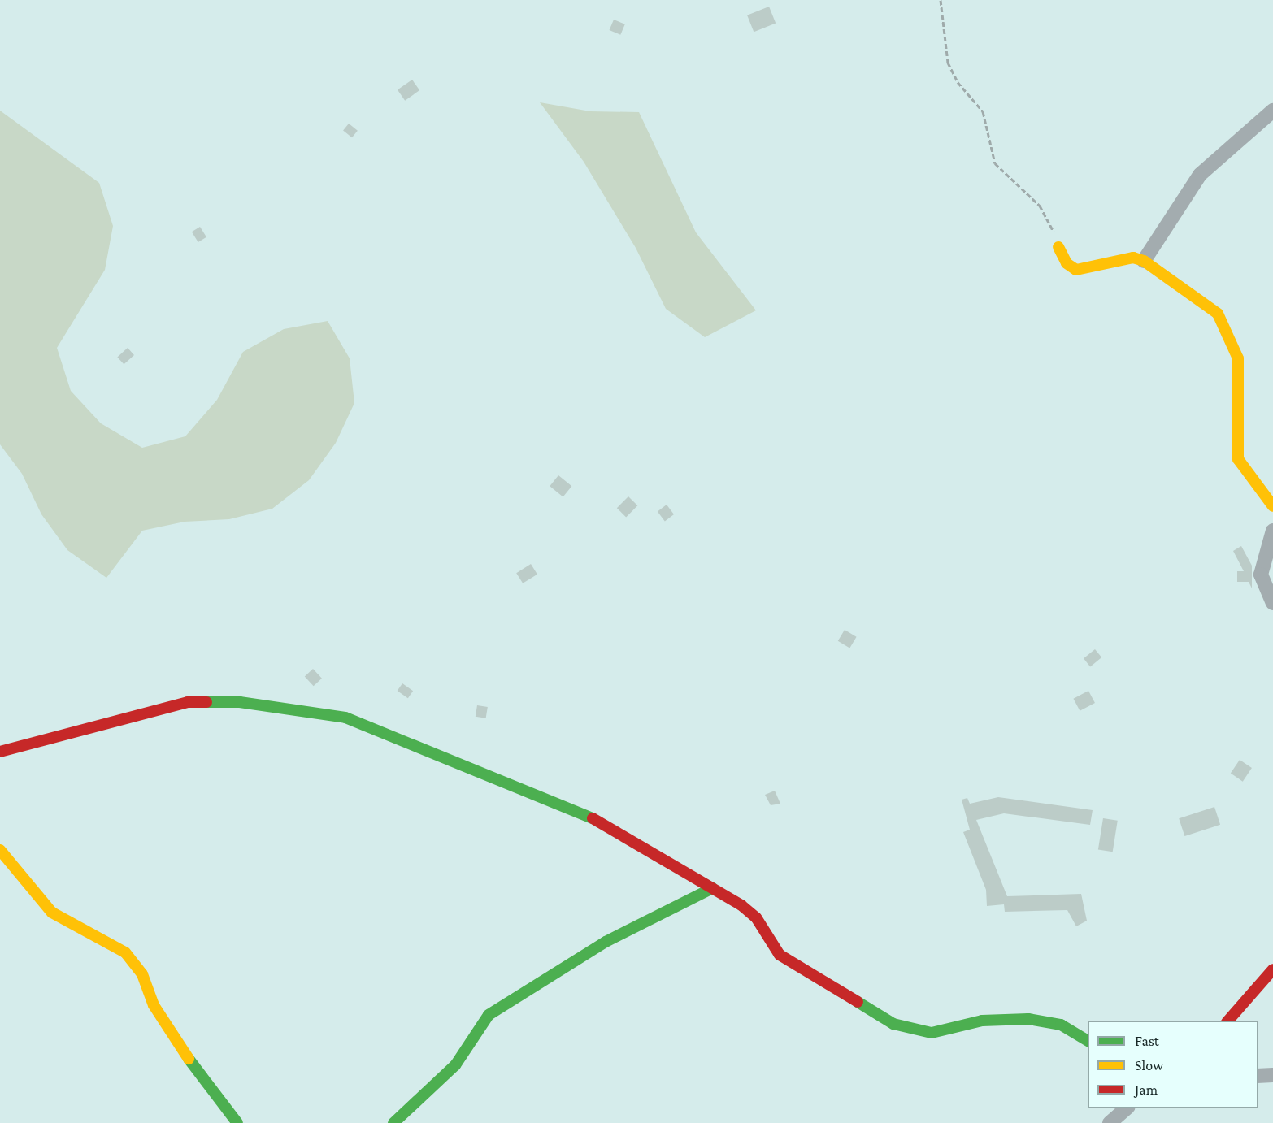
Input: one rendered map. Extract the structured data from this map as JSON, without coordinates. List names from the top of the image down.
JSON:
{
  "legend": ["Fast", "Slow", "Jam"]
}
